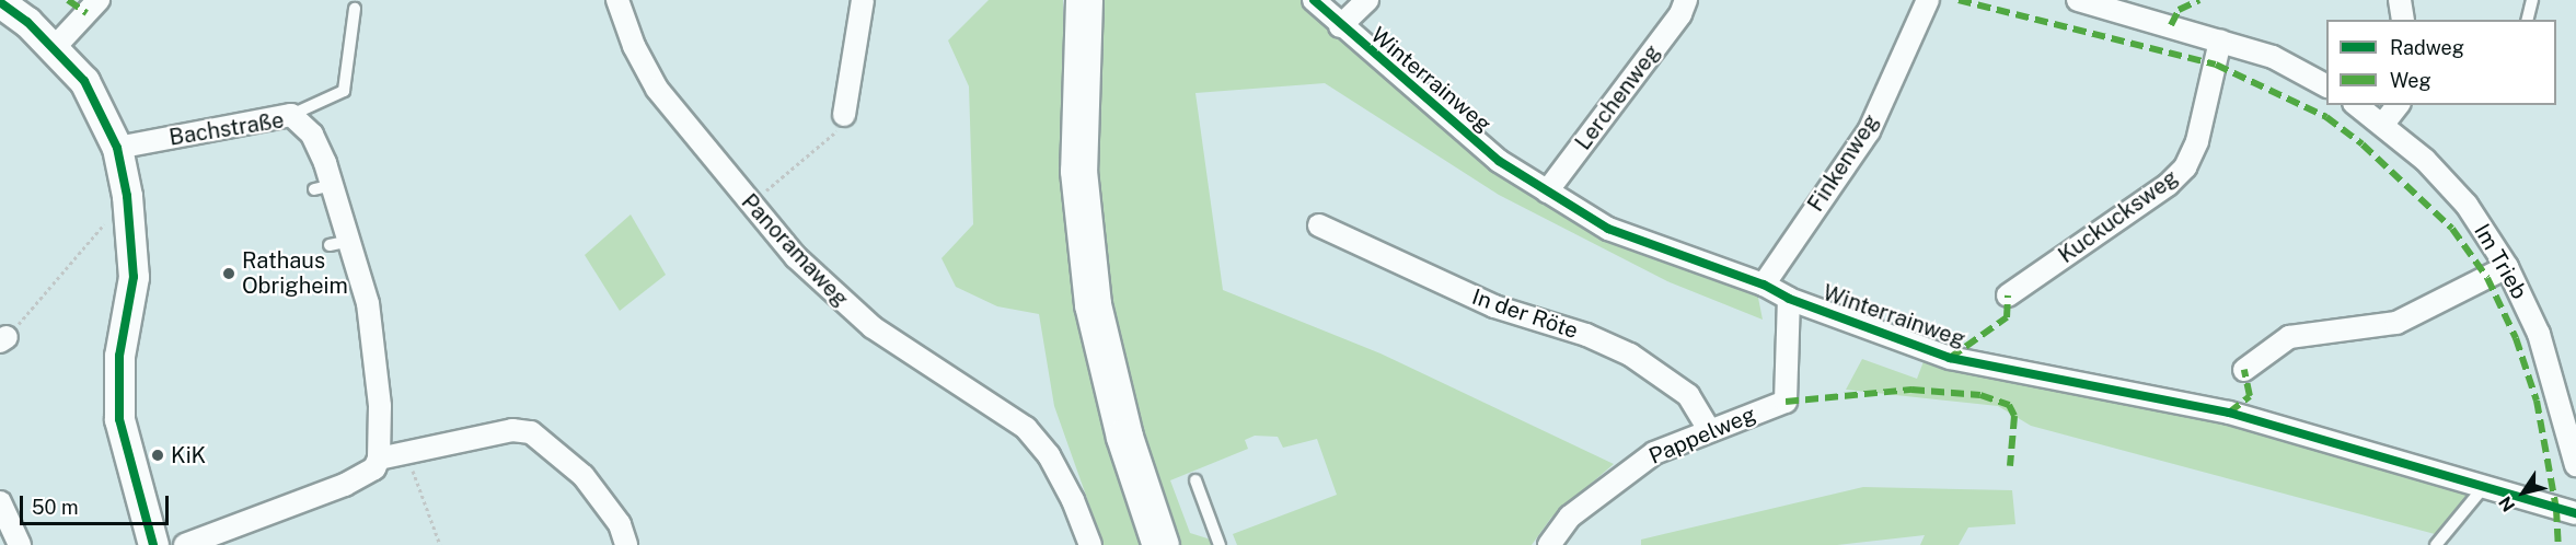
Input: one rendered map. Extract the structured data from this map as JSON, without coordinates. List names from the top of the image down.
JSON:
{
  "streets": {
    "street": [
      "Winterrainweg",
      "Lerchenweg",
      "Bachstraße",
      "Finkenweg",
      "Kuckucksweg",
      "Panoramaweg",
      "Im Trieb",
      "In der Röte",
      "Pappelweg"
    ]
  },
  "crossings": [
    ["Winterrainweg", "Lerchenweg"],
    ["Winterrainweg", "Finkenweg"],
    ["Winterrainweg", "Pappelweg"],
    ["In der Röte", "Pappelweg"]
  ],
  "places": ["Rathaus Obrigheim", "KiK"],
  "legend": ["Radweg", "Weg"],
  "scale_bar": "50 m",
  "north": "bottom left"
}
